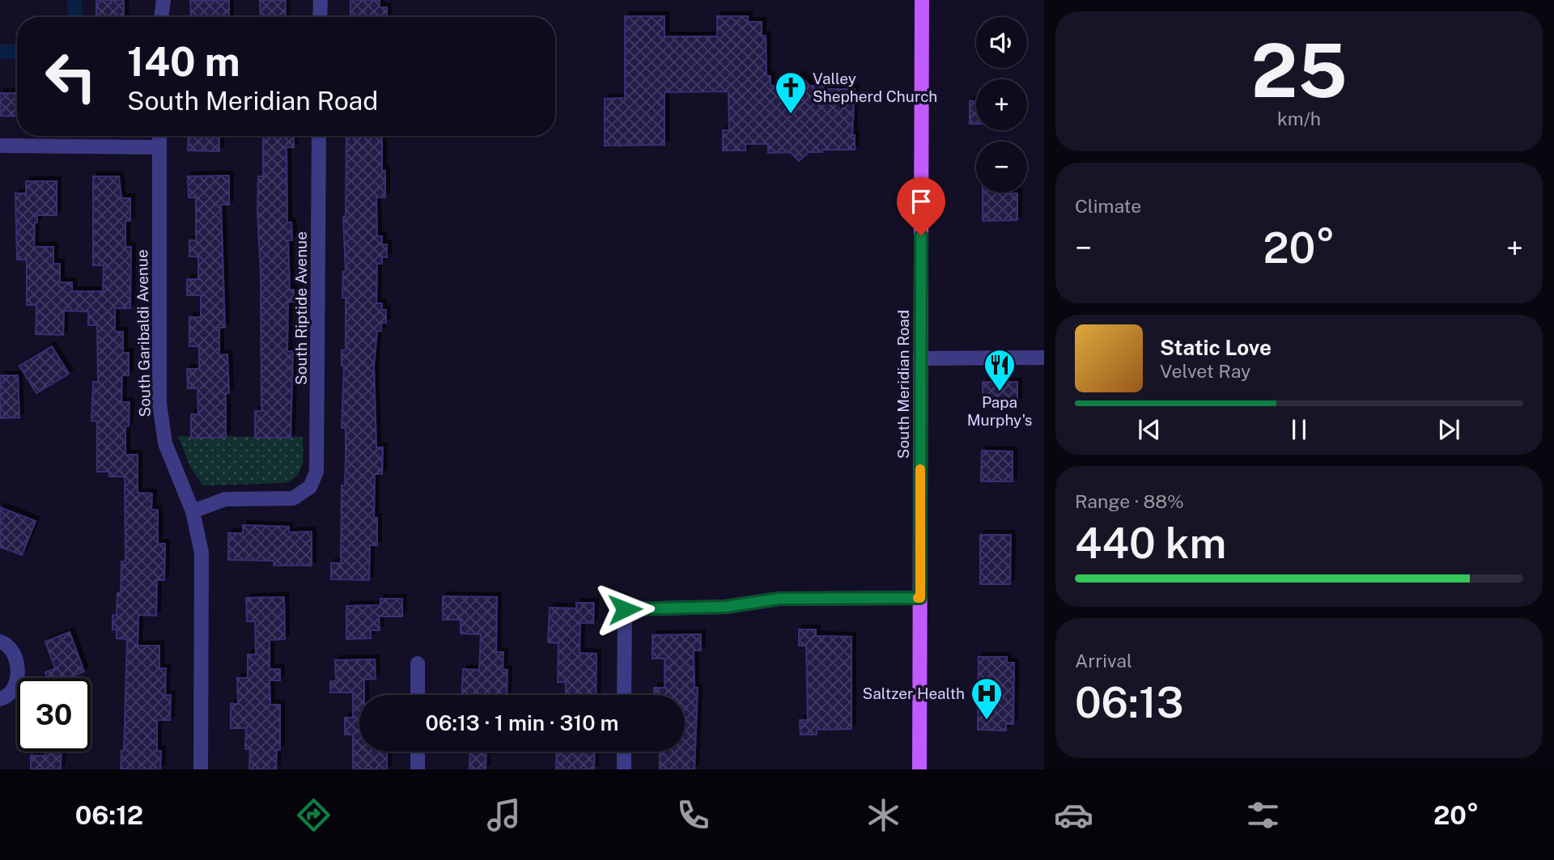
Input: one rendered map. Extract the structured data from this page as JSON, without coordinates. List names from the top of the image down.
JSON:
{
  "streets": {
    "main road": ["South Meridian Road"],
    "street": ["South Riptide Avenue", "South Garibaldi Avenue"]
  },
  "crossings": [
    ["South Riptide Avenue", "South Garibaldi Avenue"]
  ],
  "places": {
    "church": ["Valley Shepherd Church"],
    "restaurant": ["Papa Murphy's"],
    "hospital": ["Saltzer Health"]
  },
  "page": {
    "tile": [
      ["25", "km/h"],
      "Climate",
      ["Range · 88%", "440 km"],
      ["Arrival", "06:13"]
    ],
    "map_buttons": ["+", "−"],
    "turn": ["140 m", "South Meridian Road"],
    "heat": ["−", "20°", "+"],
    "song": ["Static Love", "Velvet Ray"],
    "limit": "30",
    "trip": "06:13 · 1 min · 310 m",
    "tabs": ["06:12", "20°"]
  }
}
